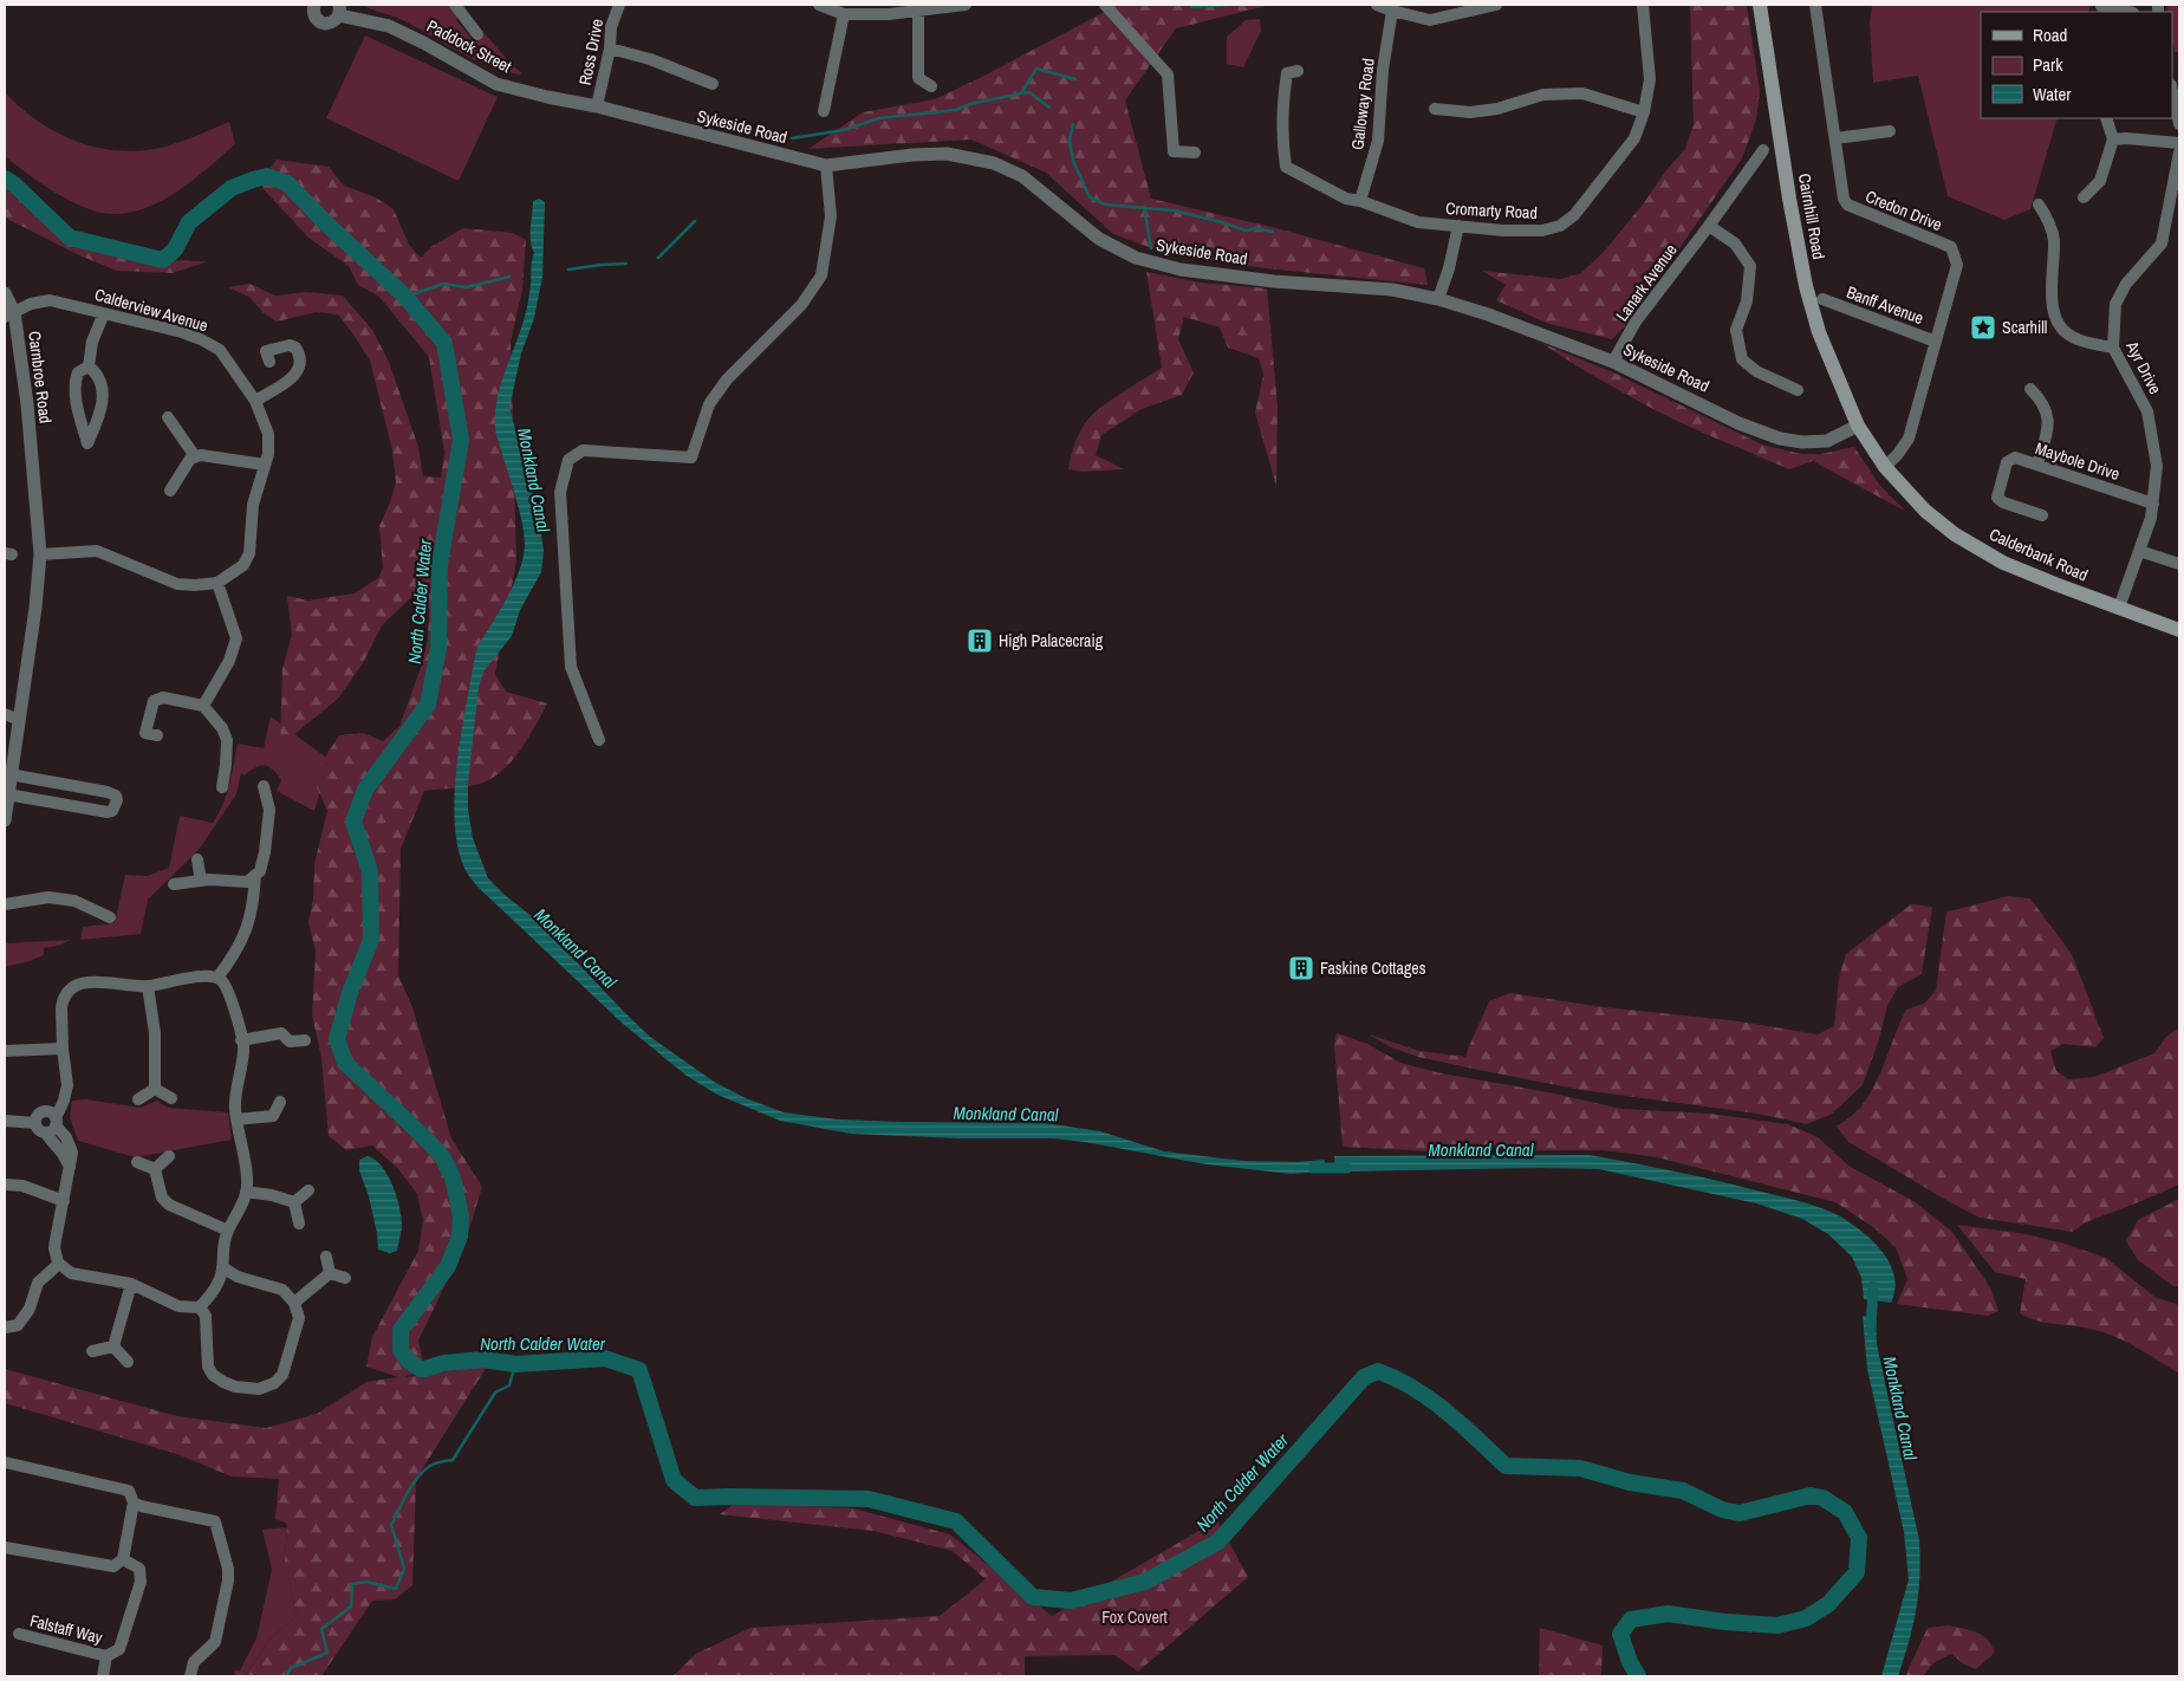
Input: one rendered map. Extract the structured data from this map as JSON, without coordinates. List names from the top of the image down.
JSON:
{
  "streets": {
    "main road": ["Cairnhill Road", "Calderbank Road"],
    "street": [
      "Paddock Street",
      "Ross Drive",
      "Galloway Road",
      "Sykeside Road",
      "Cromarty Road",
      "Credon Drive",
      "Lanark Avenue",
      "Banff Avenue",
      "Calderview Avenue",
      "Ayr Drive",
      "Carnbroe Road",
      "Maybole Drive",
      "Falstaff Way"
    ]
  },
  "crossings": [
    ["Paddock Street", "Sykeside Road"],
    ["Ross Drive", "Sykeside Road"],
    ["Galloway Road", "Cromarty Road"],
    ["Sykeside Road", "Cairnhill Road"],
    ["Sykeside Road", "Lanark Avenue"],
    ["Sykeside Road", "Calderbank Road"],
    ["Credon Drive", "Banff Avenue"],
    ["Credon Drive", "Calderbank Road"],
    ["Cairnhill Road", "Calderbank Road"],
    ["Calderview Avenue", "Carnbroe Road"],
    ["Ayr Drive", "Maybole Drive"],
    ["Ayr Drive", "Calderbank Road"]
  ],
  "water": ["Monkland Canal", "North Calder Water"],
  "parks": ["Fox Covert"],
  "places": {
    "place": ["Scarhill"],
    "building": ["High Palacecraig", "Faskine Cottages"]
  },
  "legend": ["Road", "Park", "Water"]
}
